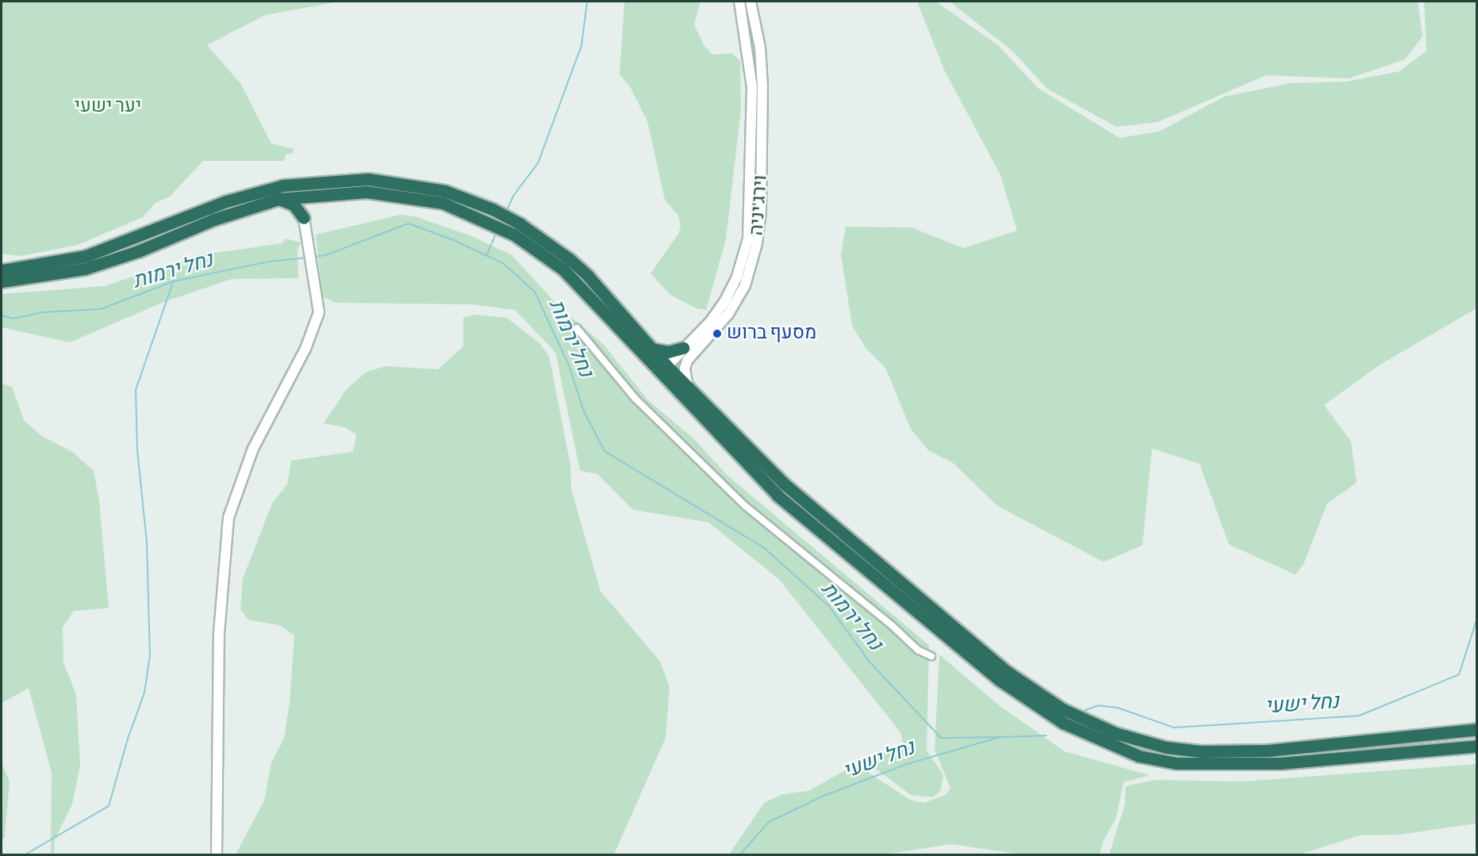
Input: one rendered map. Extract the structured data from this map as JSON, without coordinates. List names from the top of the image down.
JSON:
{
  "streets": {
    "street": ["וירג'יניה"]
  },
  "water": ["נחל ירמות", "נחל ישעי"],
  "parks": ["יער ישעי"],
  "places": ["מסעף ברוש"]
}
